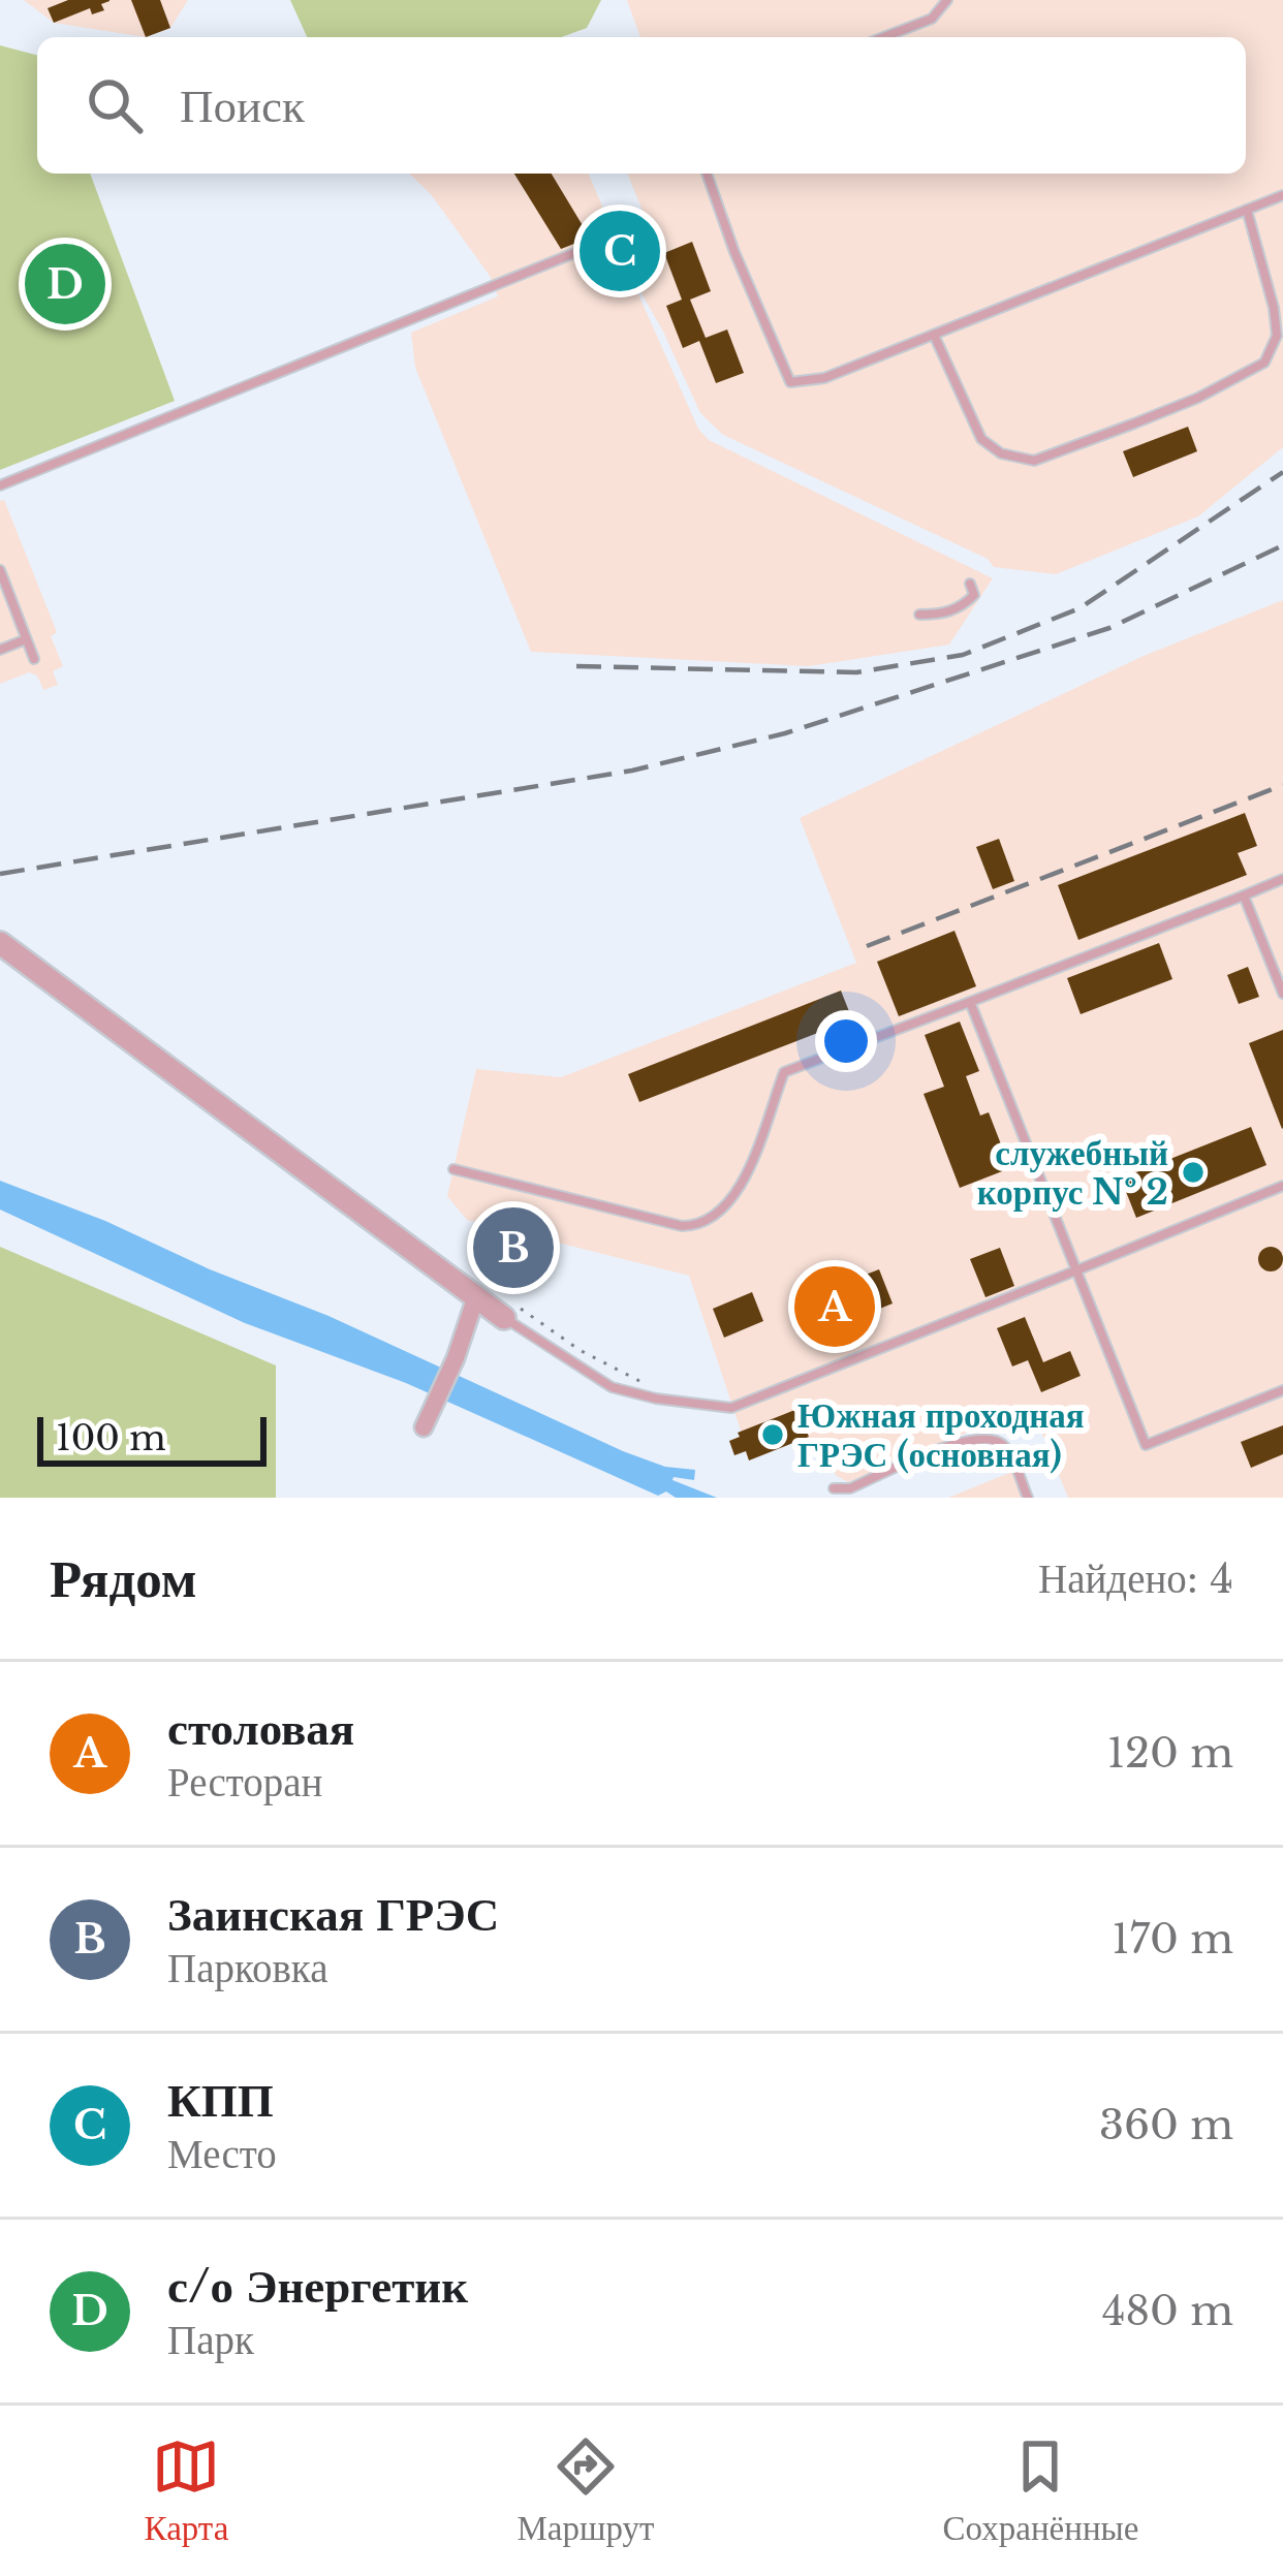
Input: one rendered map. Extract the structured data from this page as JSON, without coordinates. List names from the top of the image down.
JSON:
{
  "places": ["служебный корпус № 2", "Южная проходная ГРЭС (основная)"],
  "scale_bar": "100 m",
  "page": {
    "search": "Поиск",
    "pins": [
      "C",
      "D",
      "B",
      "A"
    ],
    "scale": "100 m",
    "heading": ["Рядом", "Найдено: 4"],
    "list": [
      {
        "mark": "A",
        "name": "столовая",
        "note": "Ресторан",
        "value": "120 m"
      },
      {
        "mark": "B",
        "name": "Заинская ГРЭС",
        "note": "Парковка",
        "value": "170 m"
      },
      {
        "mark": "C",
        "name": "КПП",
        "note": "Место",
        "value": "360 m"
      },
      {
        "mark": "D",
        "name": "с/о Энергетик",
        "note": "Парк",
        "value": "480 m"
      }
    ],
    "nav": ["Карта", "Маршрут", "Сохранённые"]
  }
}
